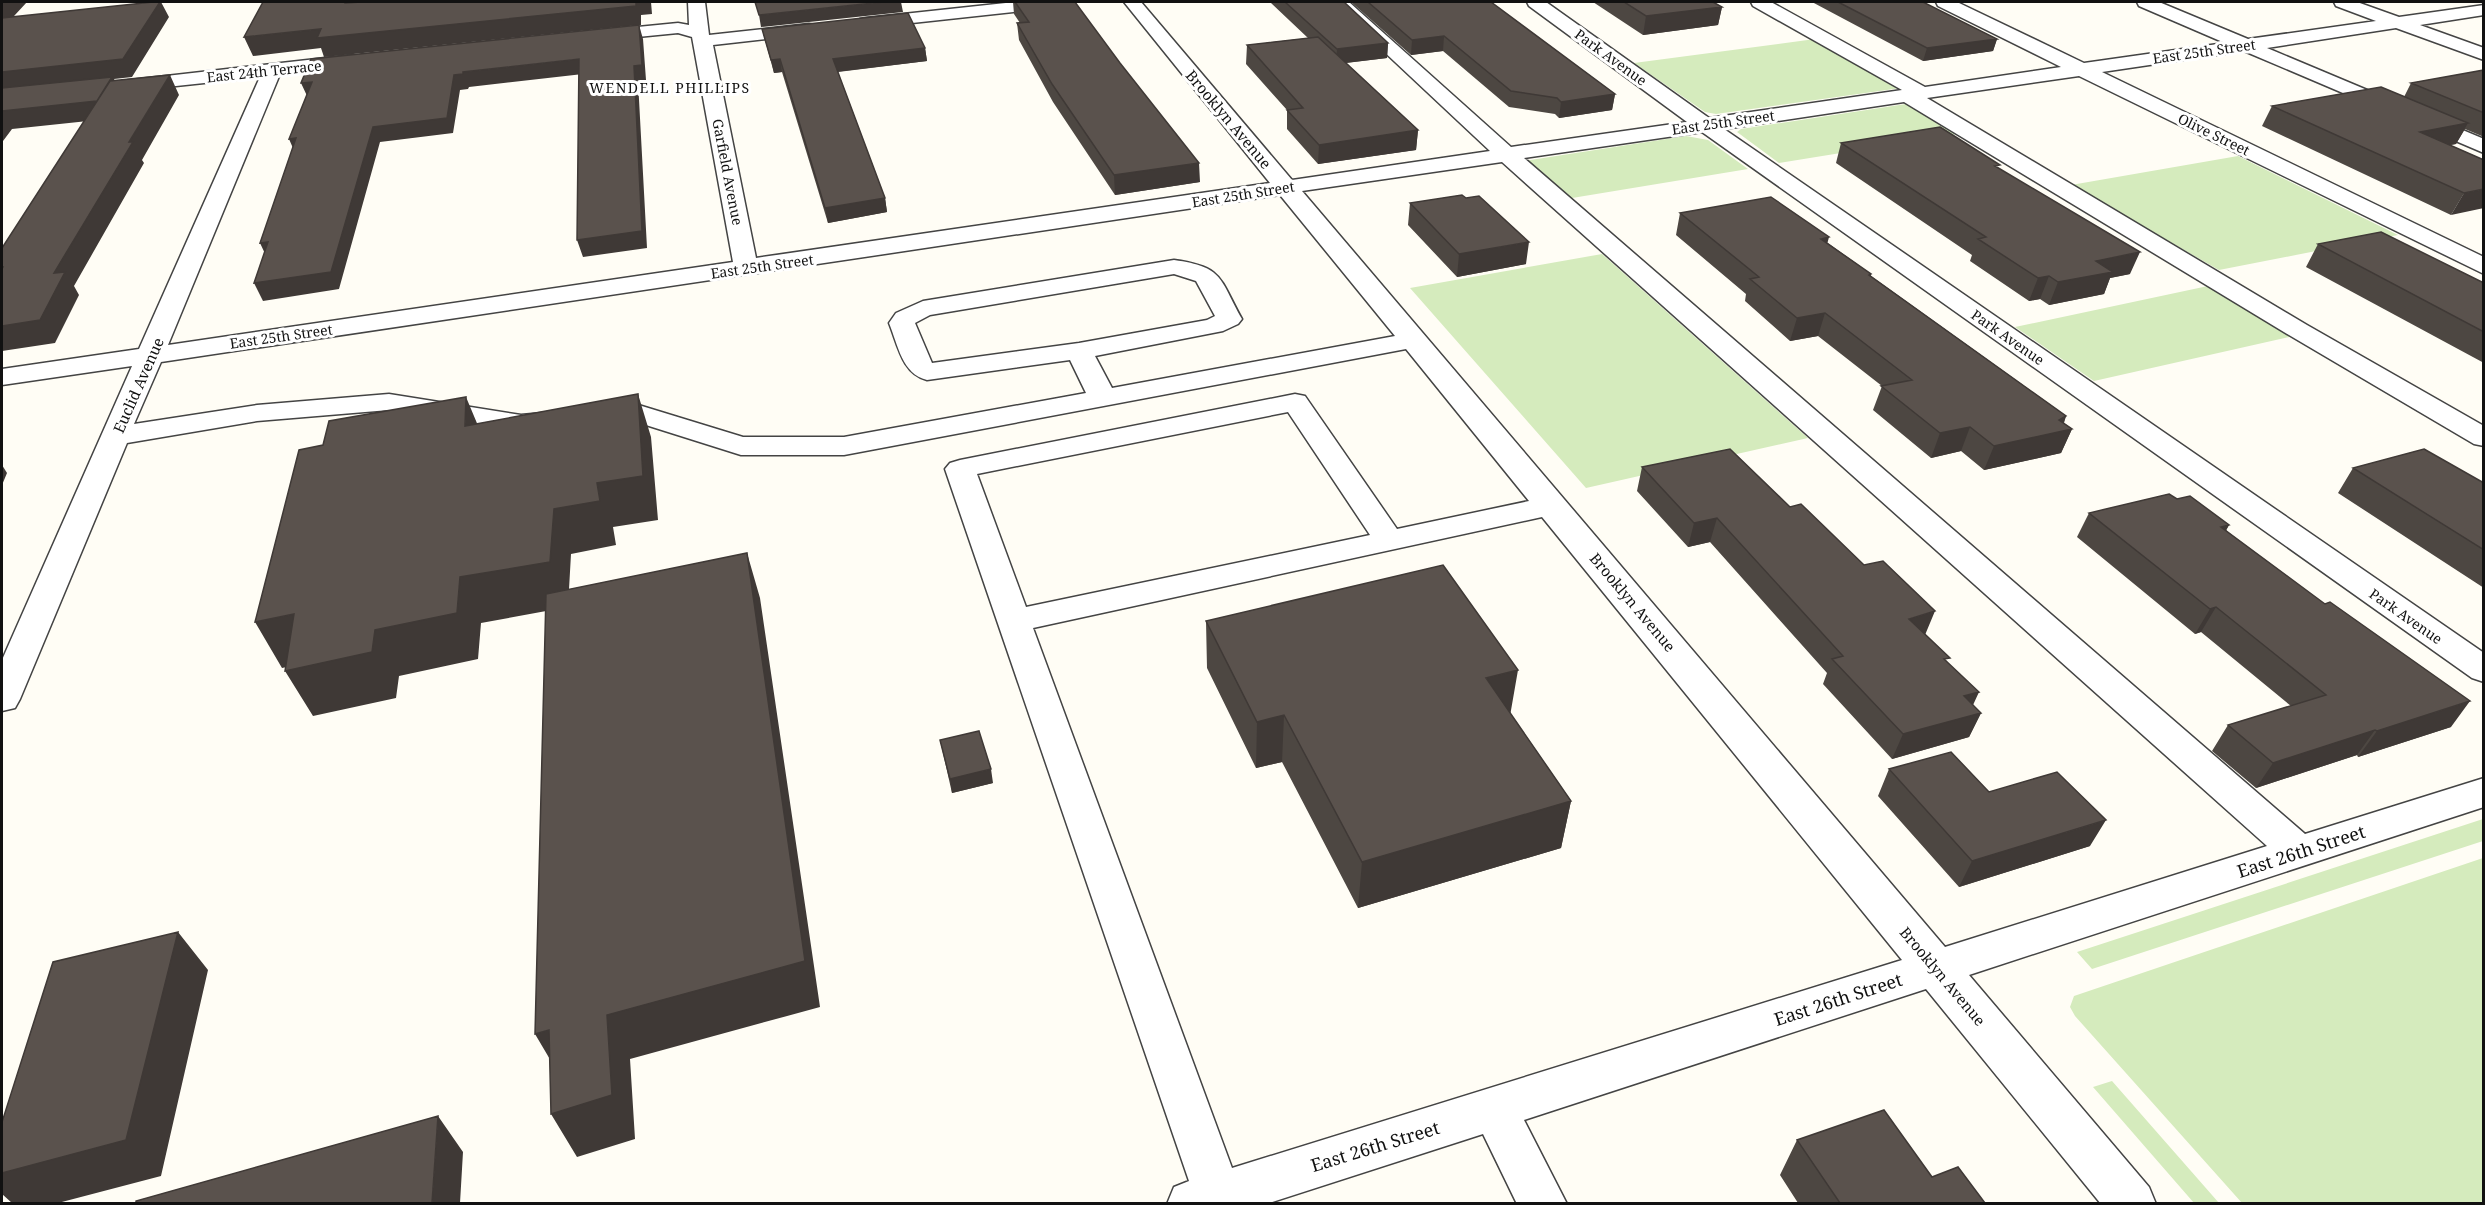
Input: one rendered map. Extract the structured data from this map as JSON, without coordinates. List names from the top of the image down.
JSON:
{
  "streets": {
    "street": [
      "East 25th Street",
      "Park Avenue",
      "East 24th Terrace",
      "Brooklyn Avenue",
      "Olive Street",
      "Garfield Avenue",
      "Euclid Avenue",
      "East 26th Street"
    ]
  },
  "crossings": [
    ["East 25th Street", "Park Avenue"],
    ["East 25th Street", "Brooklyn Avenue"],
    ["East 25th Street", "Olive Street"],
    ["East 25th Street", "Garfield Avenue"],
    ["East 25th Street", "Euclid Avenue"],
    ["East 24th Terrace", "Euclid Avenue"],
    ["Brooklyn Avenue", "East 26th Street"]
  ],
  "districts": ["WENDELL PHILLIPS"]
}
